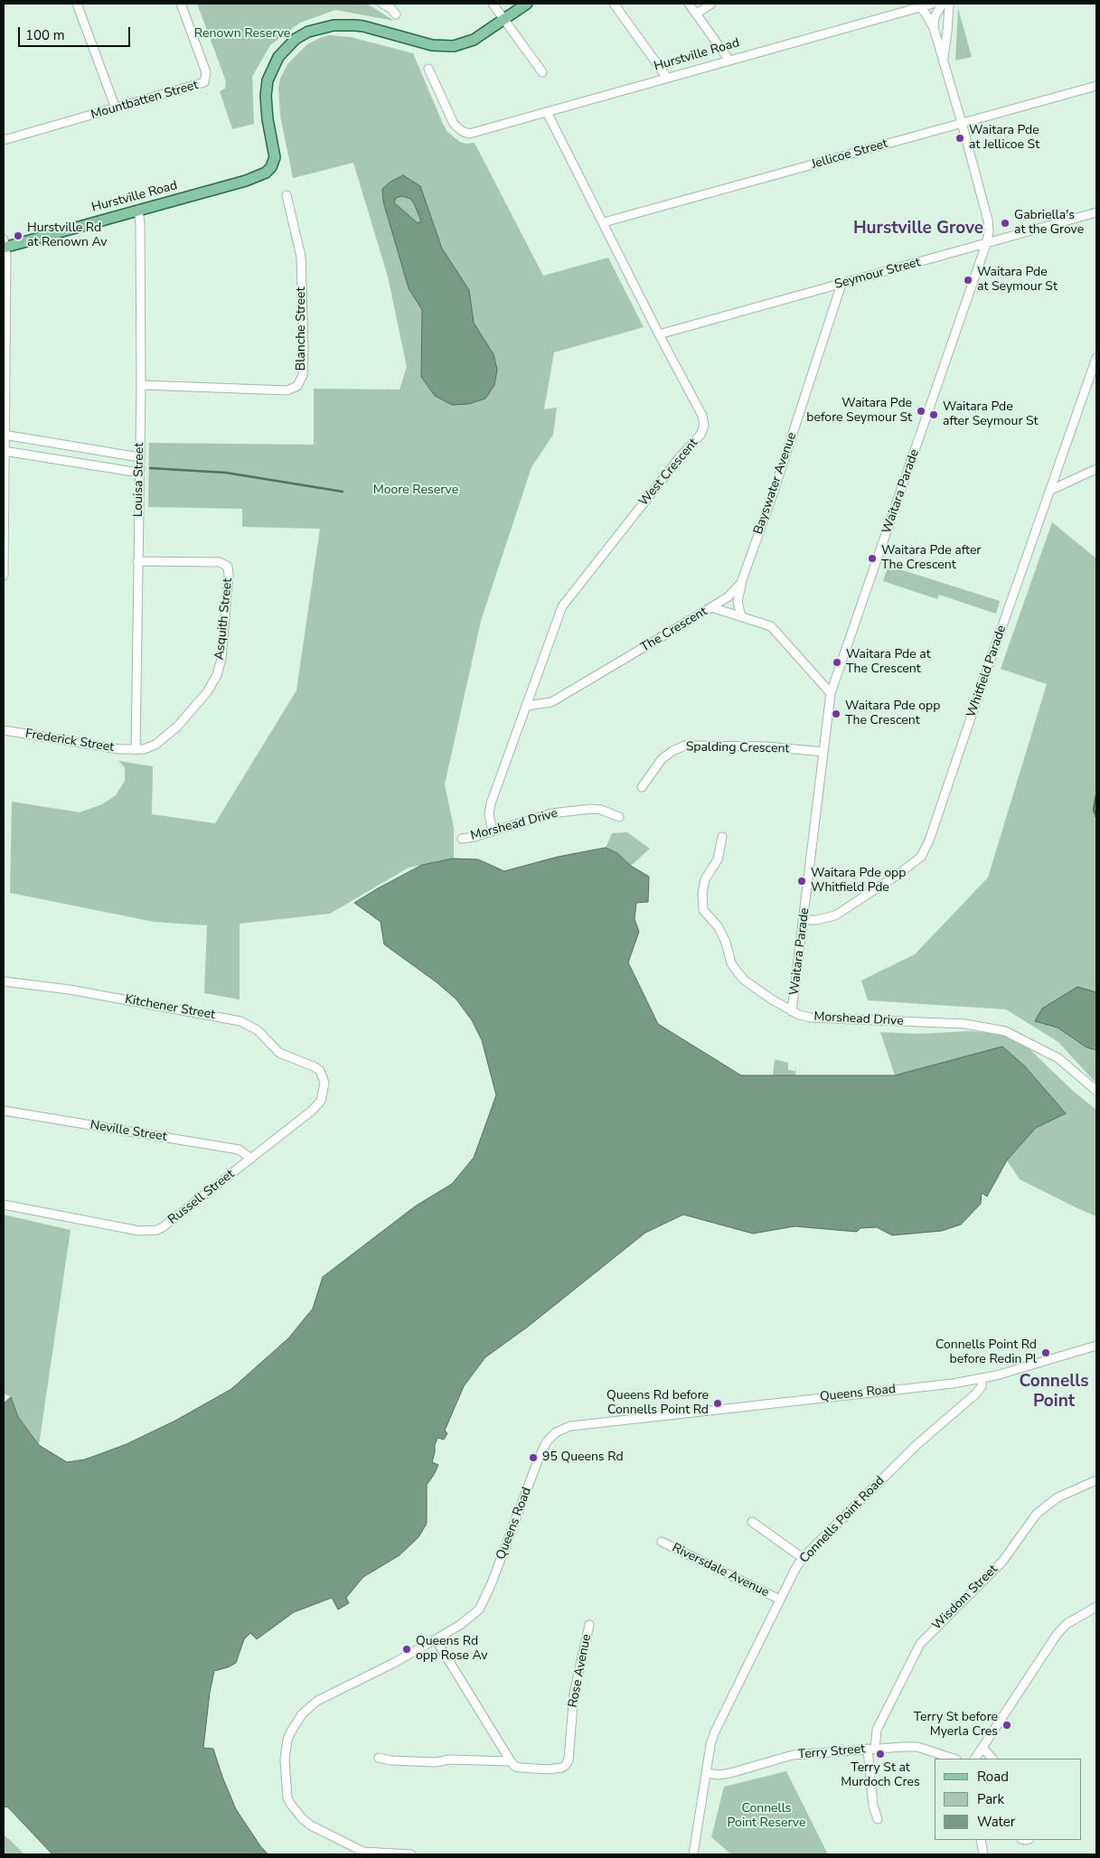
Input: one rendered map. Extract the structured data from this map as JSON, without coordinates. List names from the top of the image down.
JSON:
{
  "streets": {
    "main road": ["Hurstville Road"],
    "street": [
      "Mountbatten Street",
      "Jellicoe Street",
      "Seymour Street",
      "Blanche Street",
      "West Crescent",
      "Louisa Street",
      "Bayswater Avenue",
      "Waitara Parade",
      "Asquith Street",
      "The Crescent",
      "Whitfield Parade",
      "Frederick Street",
      "Spalding Crescent",
      "Morshead Drive",
      "Kitchener Street",
      "Neville Street",
      "Russell Street",
      "Queens Road",
      "Connells Point Road",
      "Riversdale Avenue",
      "Wisdom Street",
      "Rose Avenue",
      "Terry Street"
    ]
  },
  "crossings": [
    ["Hurstville Road", "West Crescent"],
    ["Hurstville Road", "Louisa Street"],
    ["Hurstville Road", "Waitara Parade"],
    ["Jellicoe Street", "West Crescent"],
    ["Jellicoe Street", "Waitara Parade"],
    ["Seymour Street", "West Crescent"],
    ["Seymour Street", "Bayswater Avenue"],
    ["Seymour Street", "Waitara Parade"],
    ["Blanche Street", "Louisa Street"],
    ["West Crescent", "The Crescent"],
    ["West Crescent", "Morshead Drive"],
    ["Louisa Street", "Asquith Street"],
    ["Louisa Street", "Frederick Street"],
    ["Bayswater Avenue", "The Crescent"],
    ["Waitara Parade", "The Crescent"],
    ["Waitara Parade", "Whitfield Parade"],
    ["Waitara Parade", "Spalding Crescent"],
    ["Waitara Parade", "Morshead Drive"],
    ["Asquith Street", "Frederick Street"],
    ["Kitchener Street", "Russell Street"],
    ["Neville Street", "Russell Street"],
    ["Queens Road", "Connells Point Road"],
    ["Connells Point Road", "Riversdale Avenue"],
    ["Connells Point Road", "Terry Street"],
    ["Wisdom Street", "Terry Street"]
  ],
  "districts": ["Hurstville Grove", "Connells Point"],
  "parks": ["Renown Reserve", "Moore Reserve", "Connells Point Reserve"],
  "places": [
    "Waitara Pde at Jellicoe St",
    "Gabriella's at the Grove",
    "Hurstville Rd at Renown Av",
    "Waitara Pde at Seymour St",
    "Waitara Pde before Seymour St",
    "Waitara Pde after Seymour St",
    "Waitara Pde after The Crescent",
    "Waitara Pde at The Crescent",
    "Waitara Pde opp The Crescent",
    "Waitara Pde opp Whitfield Pde",
    "Connells Point Rd before Redin Pl",
    "Queens Rd before Connells Point Rd",
    "95 Queens Rd",
    "Queens Rd opp Rose Av",
    "Terry St before Myerla Cres",
    "Terry St at Murdoch Cres"
  ],
  "legend": ["Road", "Park", "Water"],
  "scale_bar": "100 m"
}
